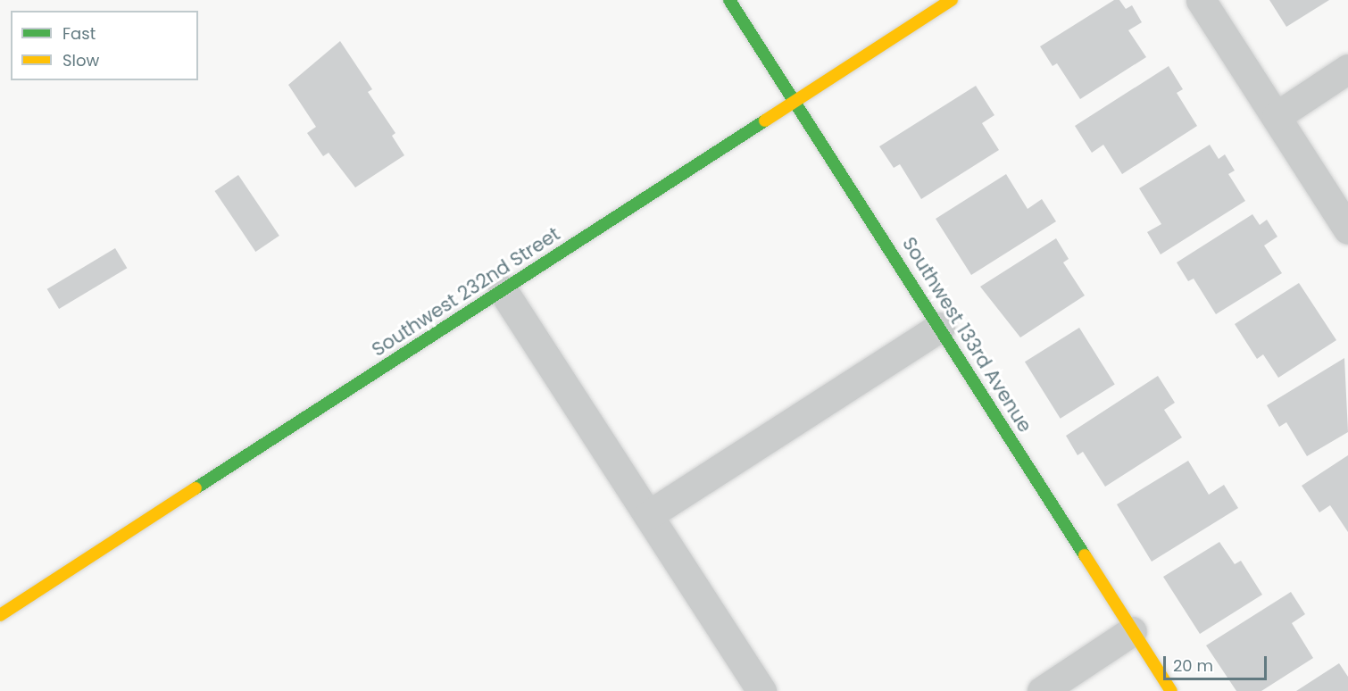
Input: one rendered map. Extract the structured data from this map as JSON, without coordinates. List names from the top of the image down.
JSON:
{
  "streets": {
    "street": ["Southwest 232nd Street", "Southwest 133rd Avenue"]
  },
  "crossings": [
    ["Southwest 232nd Street", "Southwest 133rd Avenue"]
  ],
  "legend": ["Fast", "Slow"],
  "scale_bar": "20 m"
}
